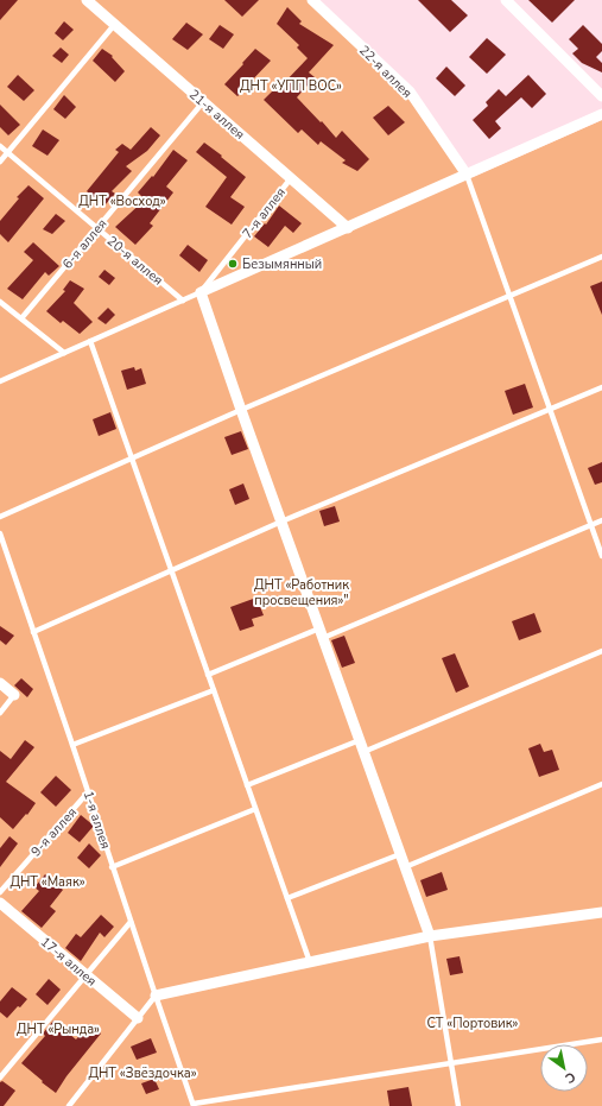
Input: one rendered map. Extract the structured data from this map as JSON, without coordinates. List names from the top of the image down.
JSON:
{
  "streets": {
    "street": ["22-я аллея", "21-я аллея", "17-я аллея"],
    "lane": [
      "7-я аллея",
      "6-я аллея",
      "20-я аллея",
      "1-я аллея",
      "9-я аллея"
    ]
  },
  "crossings": [
    ["21-я аллея", "7-я аллея"],
    ["21-я аллея", "6-я аллея"],
    ["6-я аллея", "20-я аллея"],
    ["1-я аллея", "9-я аллея"]
  ],
  "parks": [
    "ДНТ «УПП ВОС»",
    "ДНТ «Восход»",
    "ДНТ «Работник просвещения»\"",
    "ДНТ «Маяк»",
    "СТ «Портовик»",
    "ДНТ «Рында»",
    "ДНТ «Звёздочка»"
  ],
  "places": ["Безымянный"],
  "north": "bottom right"
}
